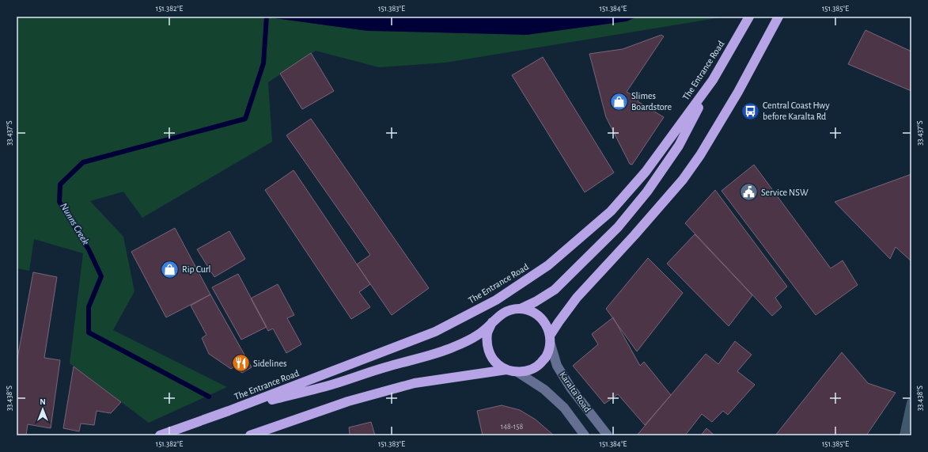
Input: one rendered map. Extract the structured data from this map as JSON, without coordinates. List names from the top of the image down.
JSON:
{
  "streets": {
    "highway": ["The Entrance Road"],
    "street": ["Karalta Road"]
  },
  "water": ["Nunns Creek"],
  "places": {
    "shop": ["Slimes Boardstore", "Rip Curl"],
    "bus stop": ["Central Coast Hwy before Karalta Rd"],
    "public building": ["Service NSW"],
    "restaurant": ["Sidelines"]
  },
  "house_numbers": ["148-158"],
  "north": "top",
  "coordinates": [
    "151.382°E",
    "151.383°E",
    "151.384°E",
    "151.385°E",
    "33.437°S",
    "33.438°S"
  ]
}
